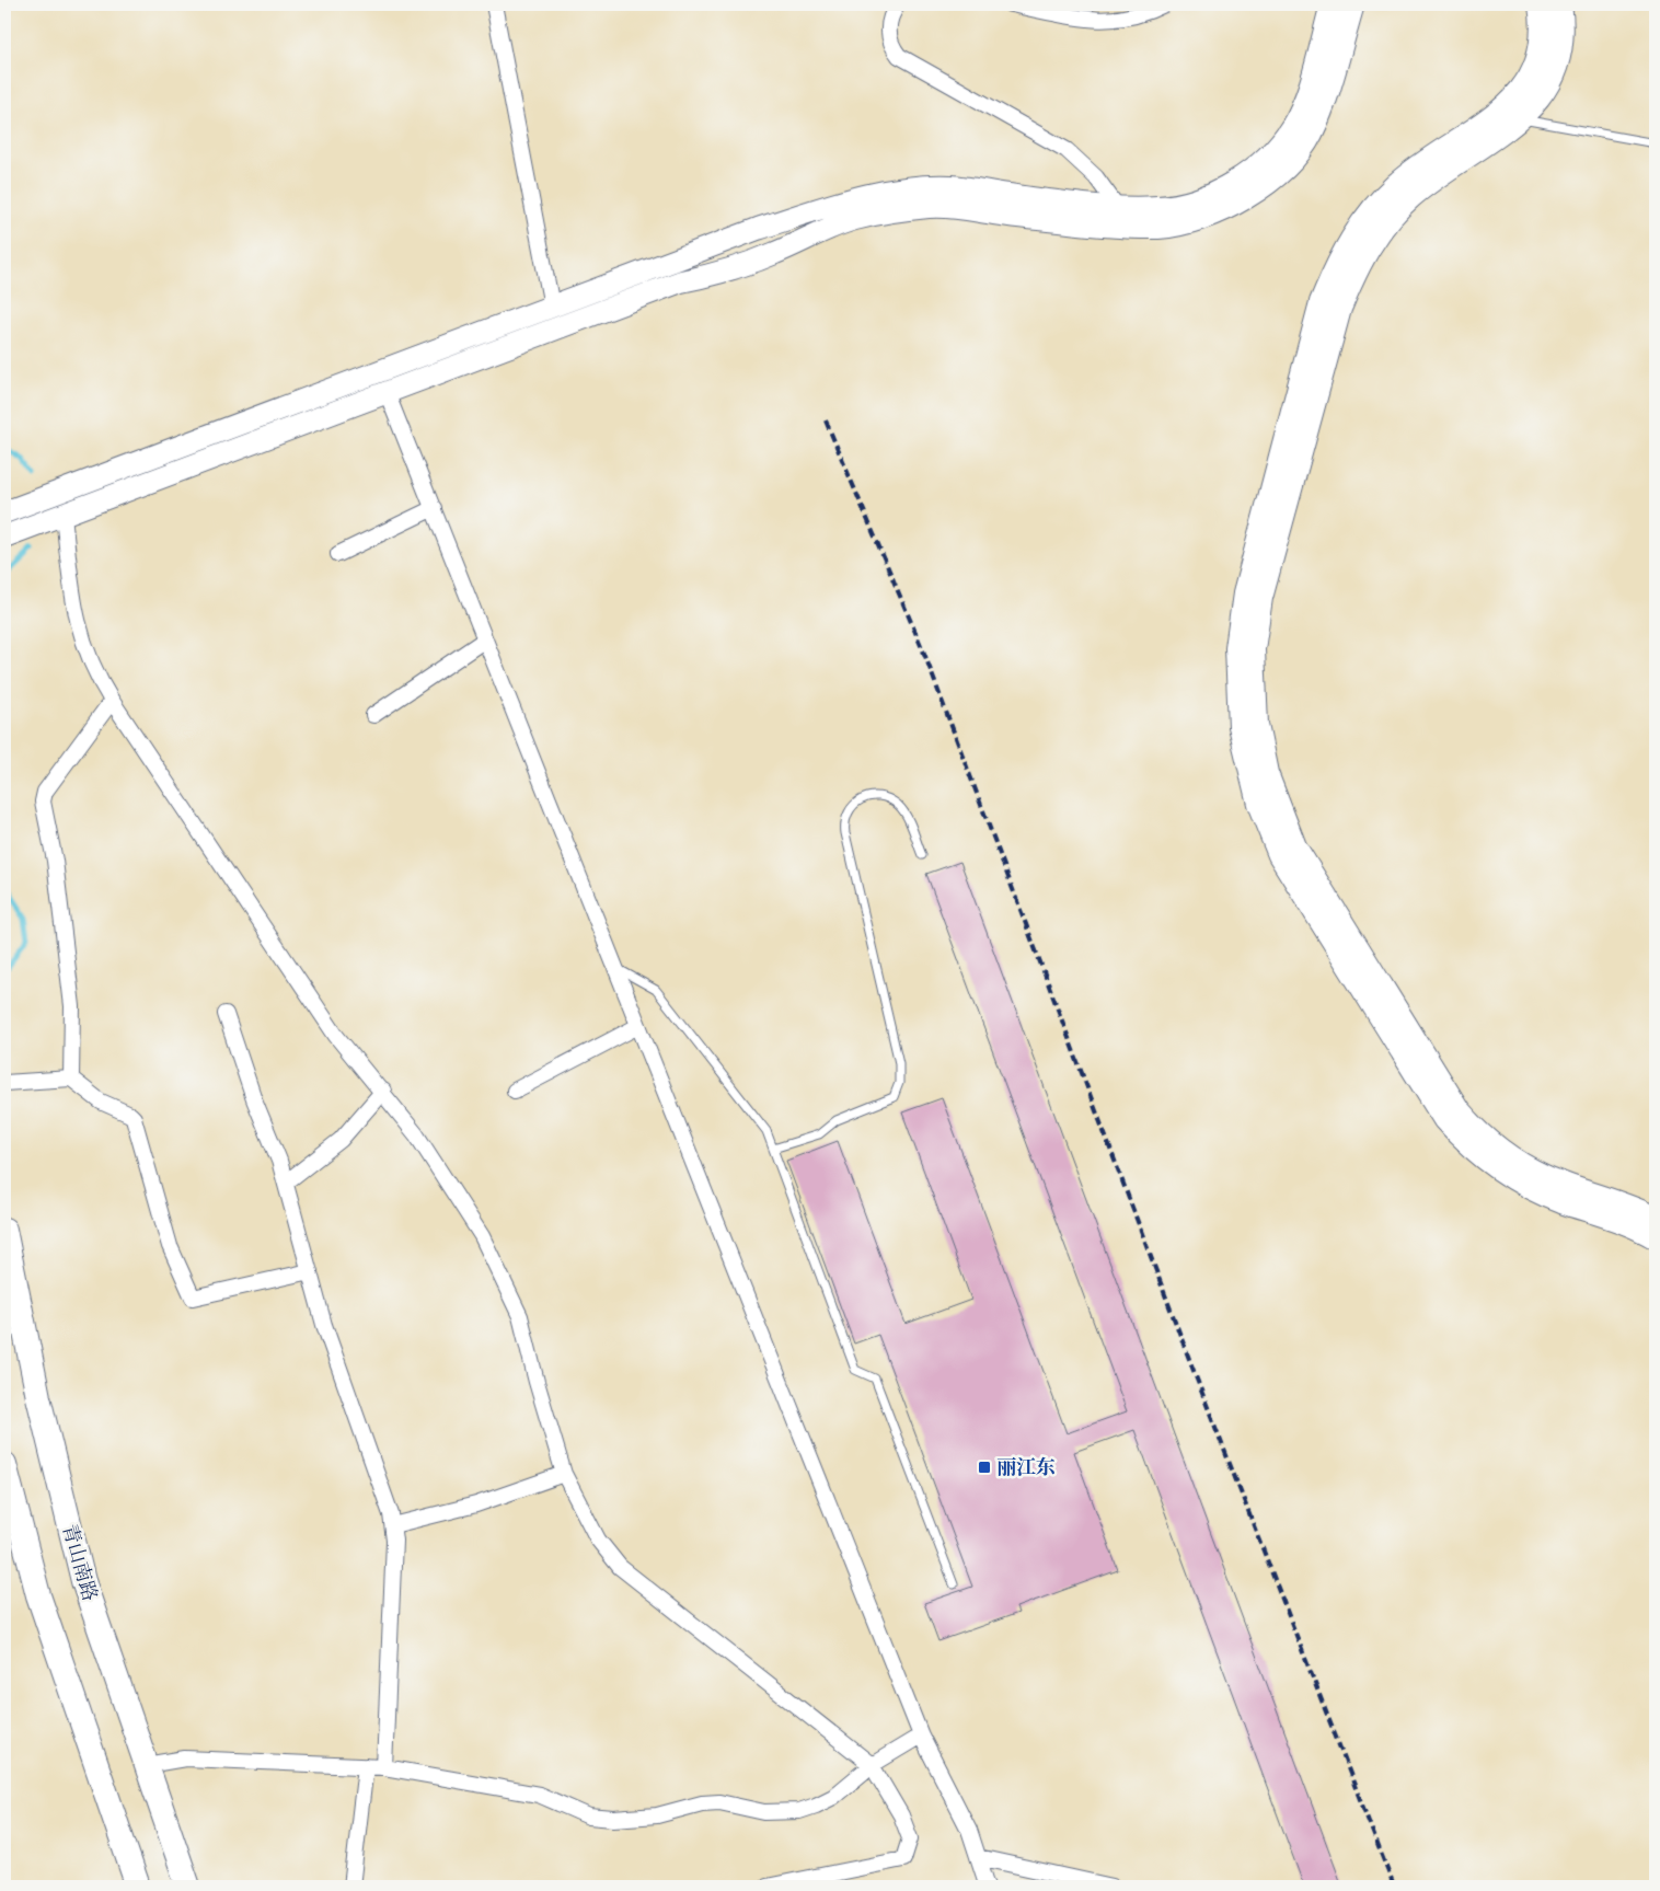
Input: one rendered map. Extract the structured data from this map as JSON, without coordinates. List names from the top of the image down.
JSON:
{
  "streets": {
    "main road": ["青山南路"]
  },
  "places": {
    "transit": ["丽江东"]
  }
}
